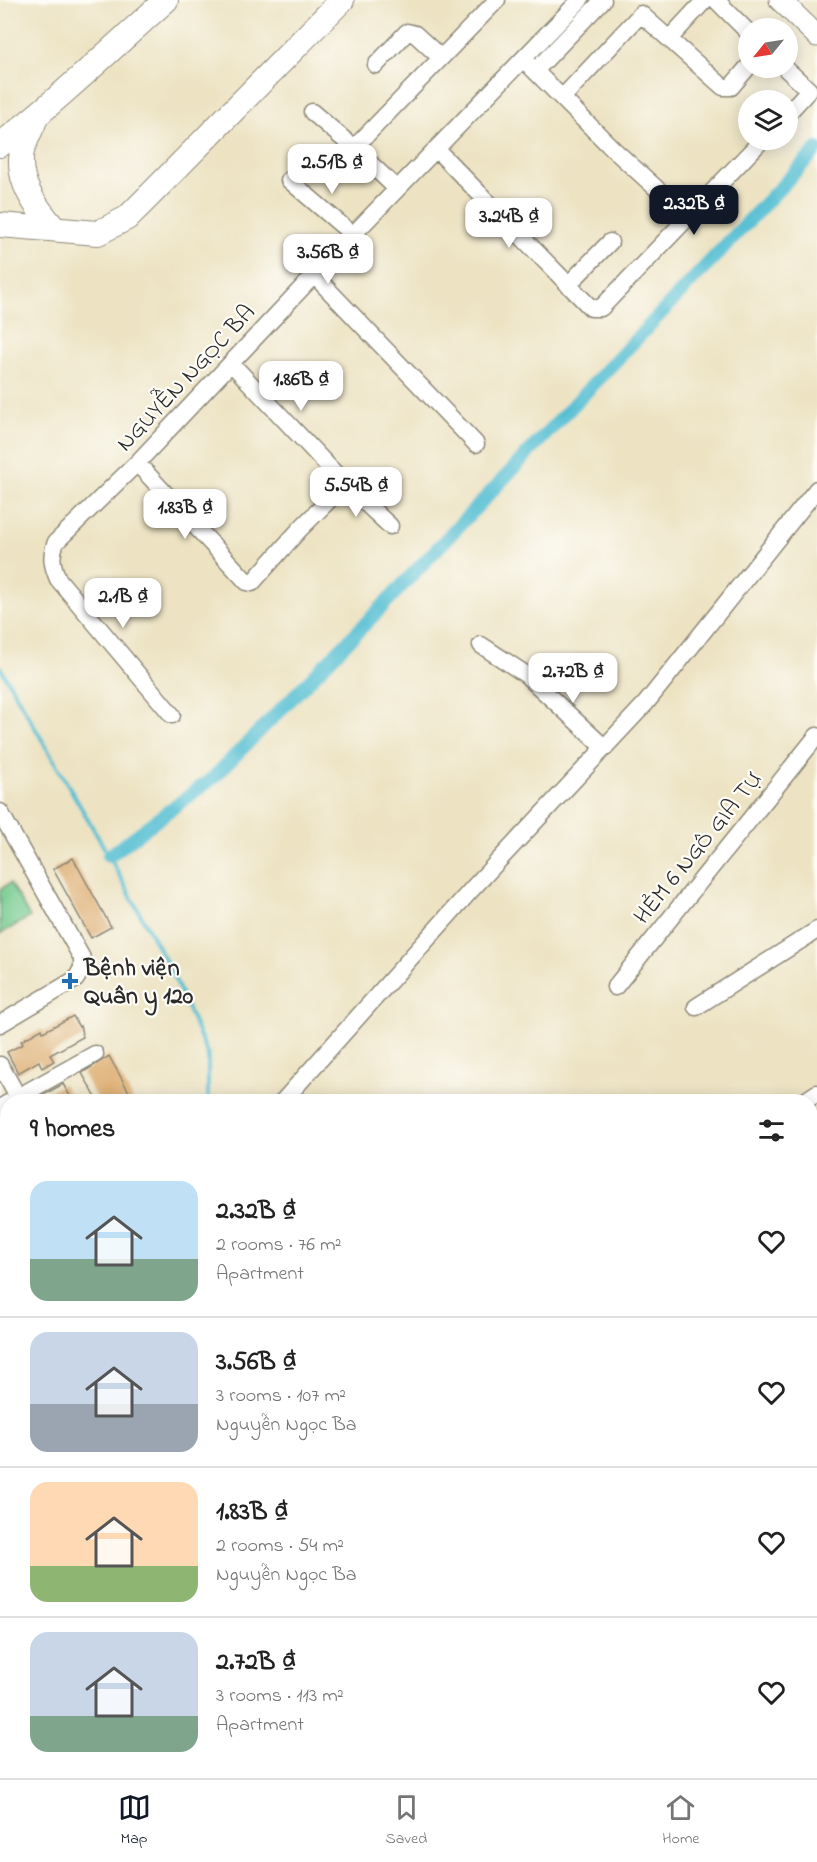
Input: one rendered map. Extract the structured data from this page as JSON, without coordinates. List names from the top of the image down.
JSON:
{
  "streets": {
    "street": ["NGUYỄN NGỌC BA", "HẺM 6 NGÔ GIA TỰ"]
  },
  "places": {
    "health": ["Bệnh viện Quân y 120"]
  },
  "north": "bottom left",
  "page": {
    "price": [
      "2.51B ₫",
      "2.32B ₫",
      "3.24B ₫",
      "3.56B ₫",
      "1.86B ₫",
      "5.54B ₫",
      "1.83B ₫",
      "2.1B ₫",
      "2.72B ₫"
    ],
    "heading": "9 homes",
    "list": [
      {
        "name": "2.32B ₫",
        "note": "2 rooms · 76 m² · Apartment"
      },
      {
        "name": "3.56B ₫",
        "note": "3 rooms · 107 m² · Nguyễn Ngọc Ba"
      },
      {
        "name": "1.83B ₫",
        "note": "2 rooms · 54 m² · Nguyễn Ngọc Ba"
      },
      {
        "name": "2.72B ₫",
        "note": "3 rooms · 113 m² · Apartment"
      }
    ],
    "tabs": ["Map", "Saved", "Home"]
  }
}
